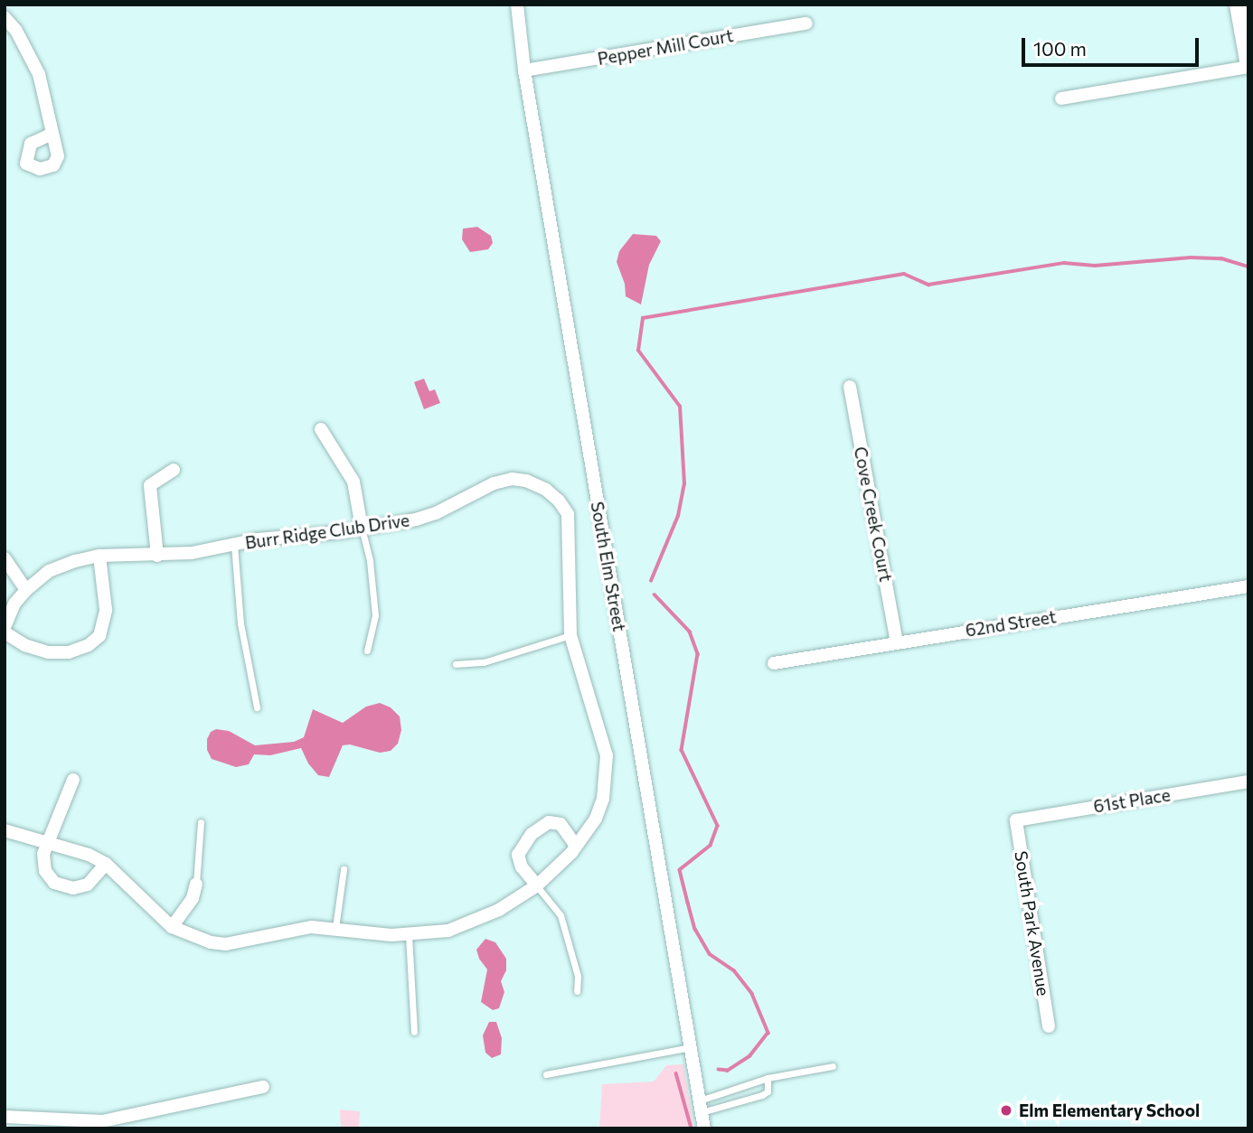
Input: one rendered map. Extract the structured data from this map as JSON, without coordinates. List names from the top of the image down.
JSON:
{
  "streets": {
    "street": [
      "Pepper Mill Court",
      "Cove Creek Court",
      "Burr Ridge Club Drive",
      "South Elm Street",
      "62nd Street",
      "61st Place",
      "South Park Avenue"
    ]
  },
  "crossings": [
    ["Pepper Mill Court", "South Elm Street"],
    ["Cove Creek Court", "62nd Street"],
    ["61st Place", "South Park Avenue"]
  ],
  "places": ["Elm Elementary School"],
  "scale_bar": "100 m"
}
